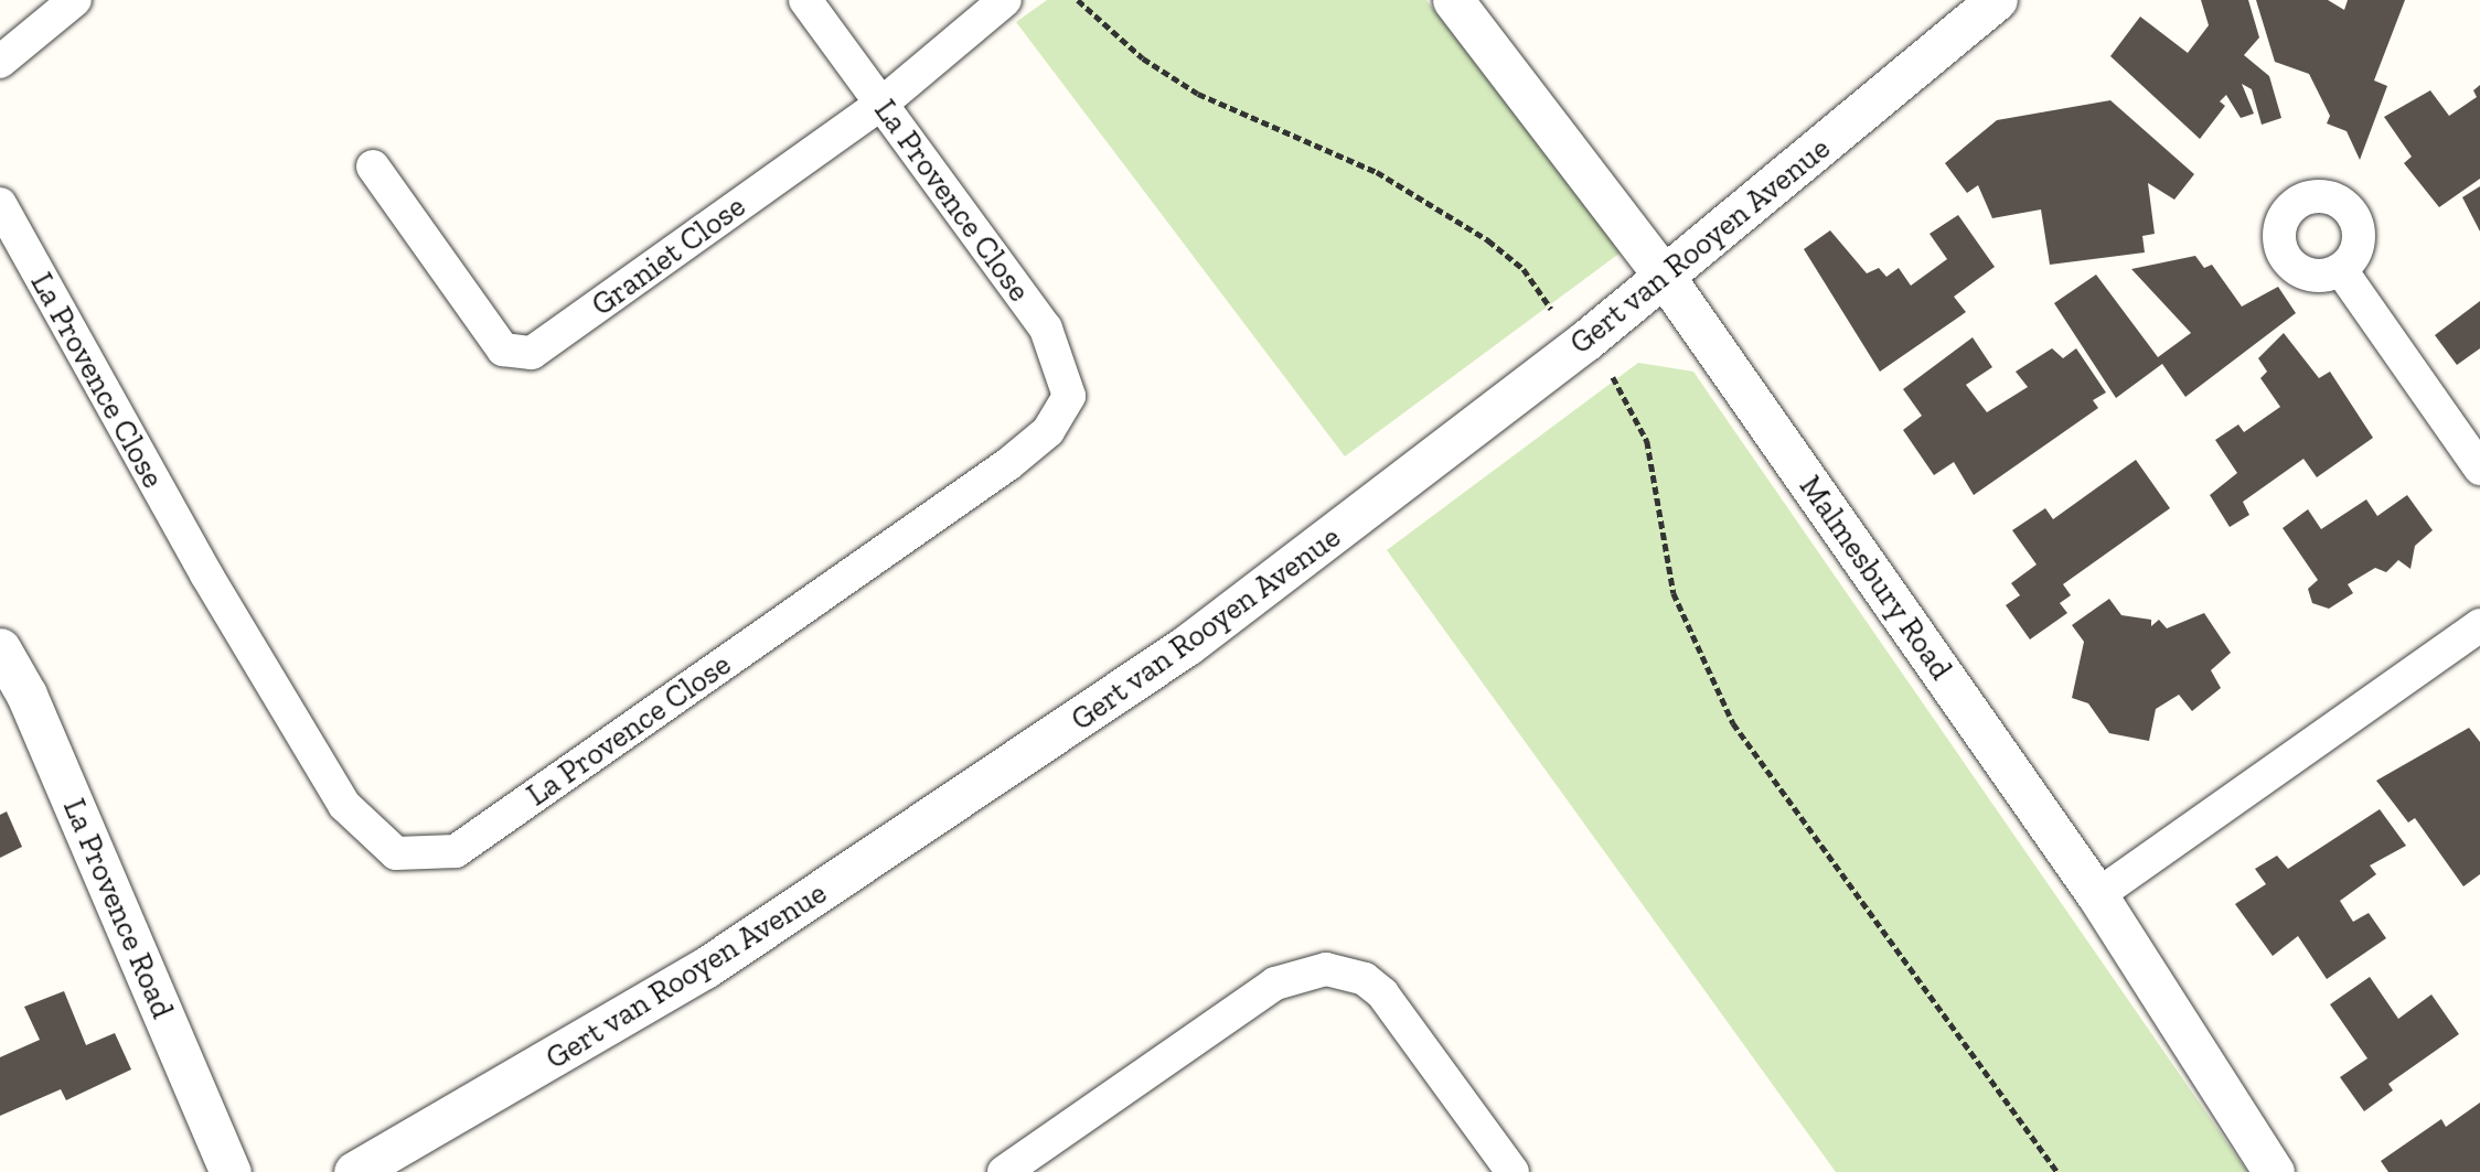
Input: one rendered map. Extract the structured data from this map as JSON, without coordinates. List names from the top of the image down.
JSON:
{
  "streets": {
    "street": [
      "La Provence Close",
      "Gert van Rooyen Avenue",
      "Graniet Close",
      "Malmesbury Road",
      "La Provence Road"
    ]
  },
  "crossings": [
    ["La Provence Close", "Graniet Close"],
    ["Gert van Rooyen Avenue", "Malmesbury Road"]
  ]
}
